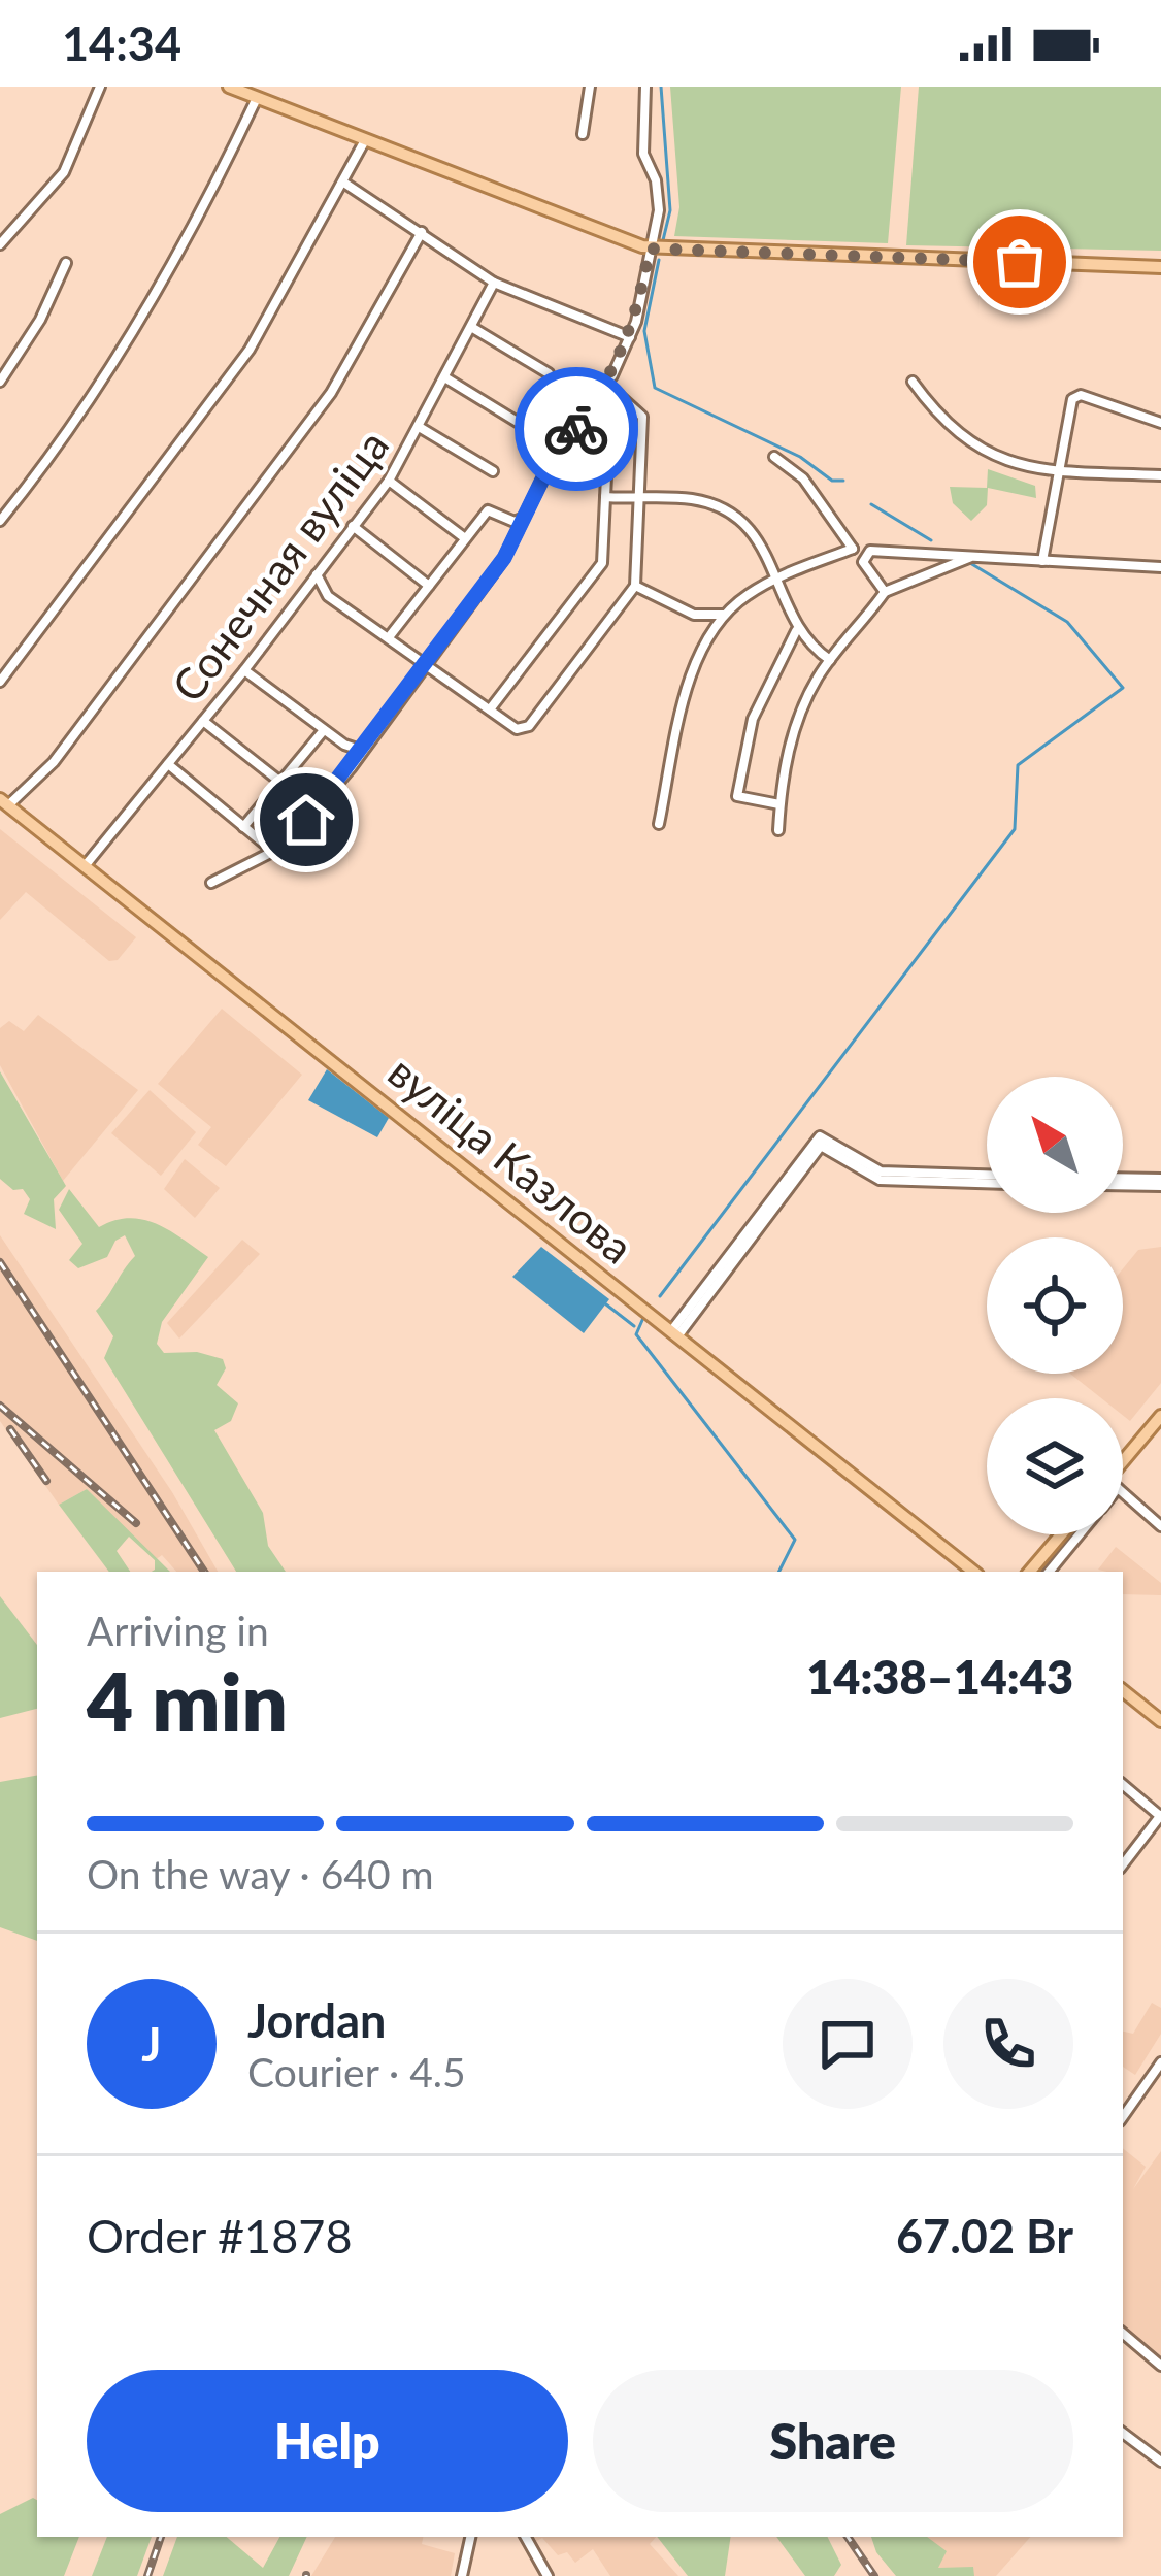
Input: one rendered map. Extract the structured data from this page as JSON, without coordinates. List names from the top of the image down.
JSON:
{
  "streets": {
    "main road": ["вуліца Казлова"],
    "street": ["Сонечная вуліца"]
  },
  "crossings": [
    ["Сонечная вуліца", "вуліца Казлова"]
  ],
  "north": "top left",
  "page": {
    "status": "14:34",
    "heading": ["4 min", "Arriving in", "14:38–14:43"],
    "panel": [
      "Jordan",
      "Courier · 4.5",
      "Order #1878",
      "67.02 Br"
    ],
    "bar": "On the way · 640 m",
    "round": "J",
    "buttons": ["Help", "Share"]
  }
}
